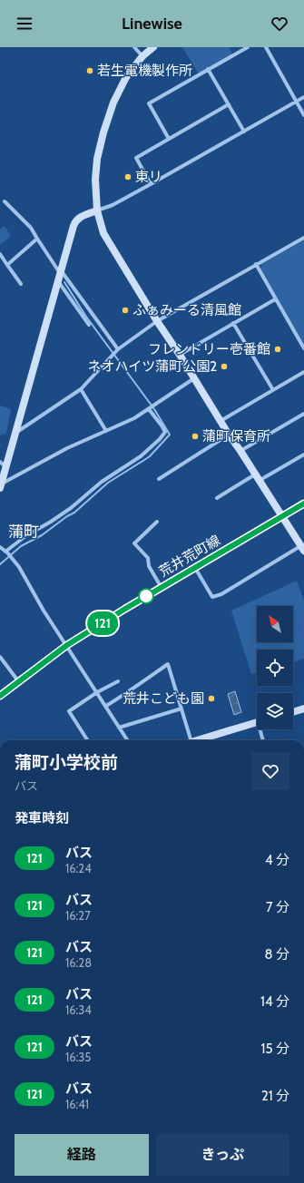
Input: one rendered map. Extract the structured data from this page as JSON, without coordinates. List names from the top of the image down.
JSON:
{
  "streets": {
    "street": ["荒井荒町線"]
  },
  "districts": ["蒲町"],
  "places": [
    "若生電機製作所",
    "東リ",
    "ふぁみーる清風館",
    "フレンドリー壱番館",
    "ネオハイツ蒲町公園2",
    "蒲町保育所",
    "荒井こども園"
  ],
  "lines": ["bus line 121"],
  "north": "top left",
  "page": {
    "header": "Linewise",
    "on_map": "121",
    "heading": [
      ["蒲町小学校前", "バス"],
      "発車時刻"
    ],
    "list": [
      {
        "mark": "121",
        "name": "バス",
        "note": "16:24",
        "value": "4 分"
      },
      {
        "mark": "121",
        "name": "バス",
        "note": "16:27",
        "value": "7 分"
      },
      {
        "mark": "121",
        "name": "バス",
        "note": "16:28",
        "value": "8 分"
      },
      {
        "mark": "121",
        "name": "バス",
        "note": "16:34",
        "value": "14 分"
      },
      {
        "mark": "121",
        "name": "バス",
        "note": "16:35",
        "value": "15 分"
      },
      {
        "mark": "121",
        "name": "バス",
        "note": "16:41",
        "value": "21 分"
      }
    ],
    "buttons": ["経路", "きっぷ"]
  }
}
